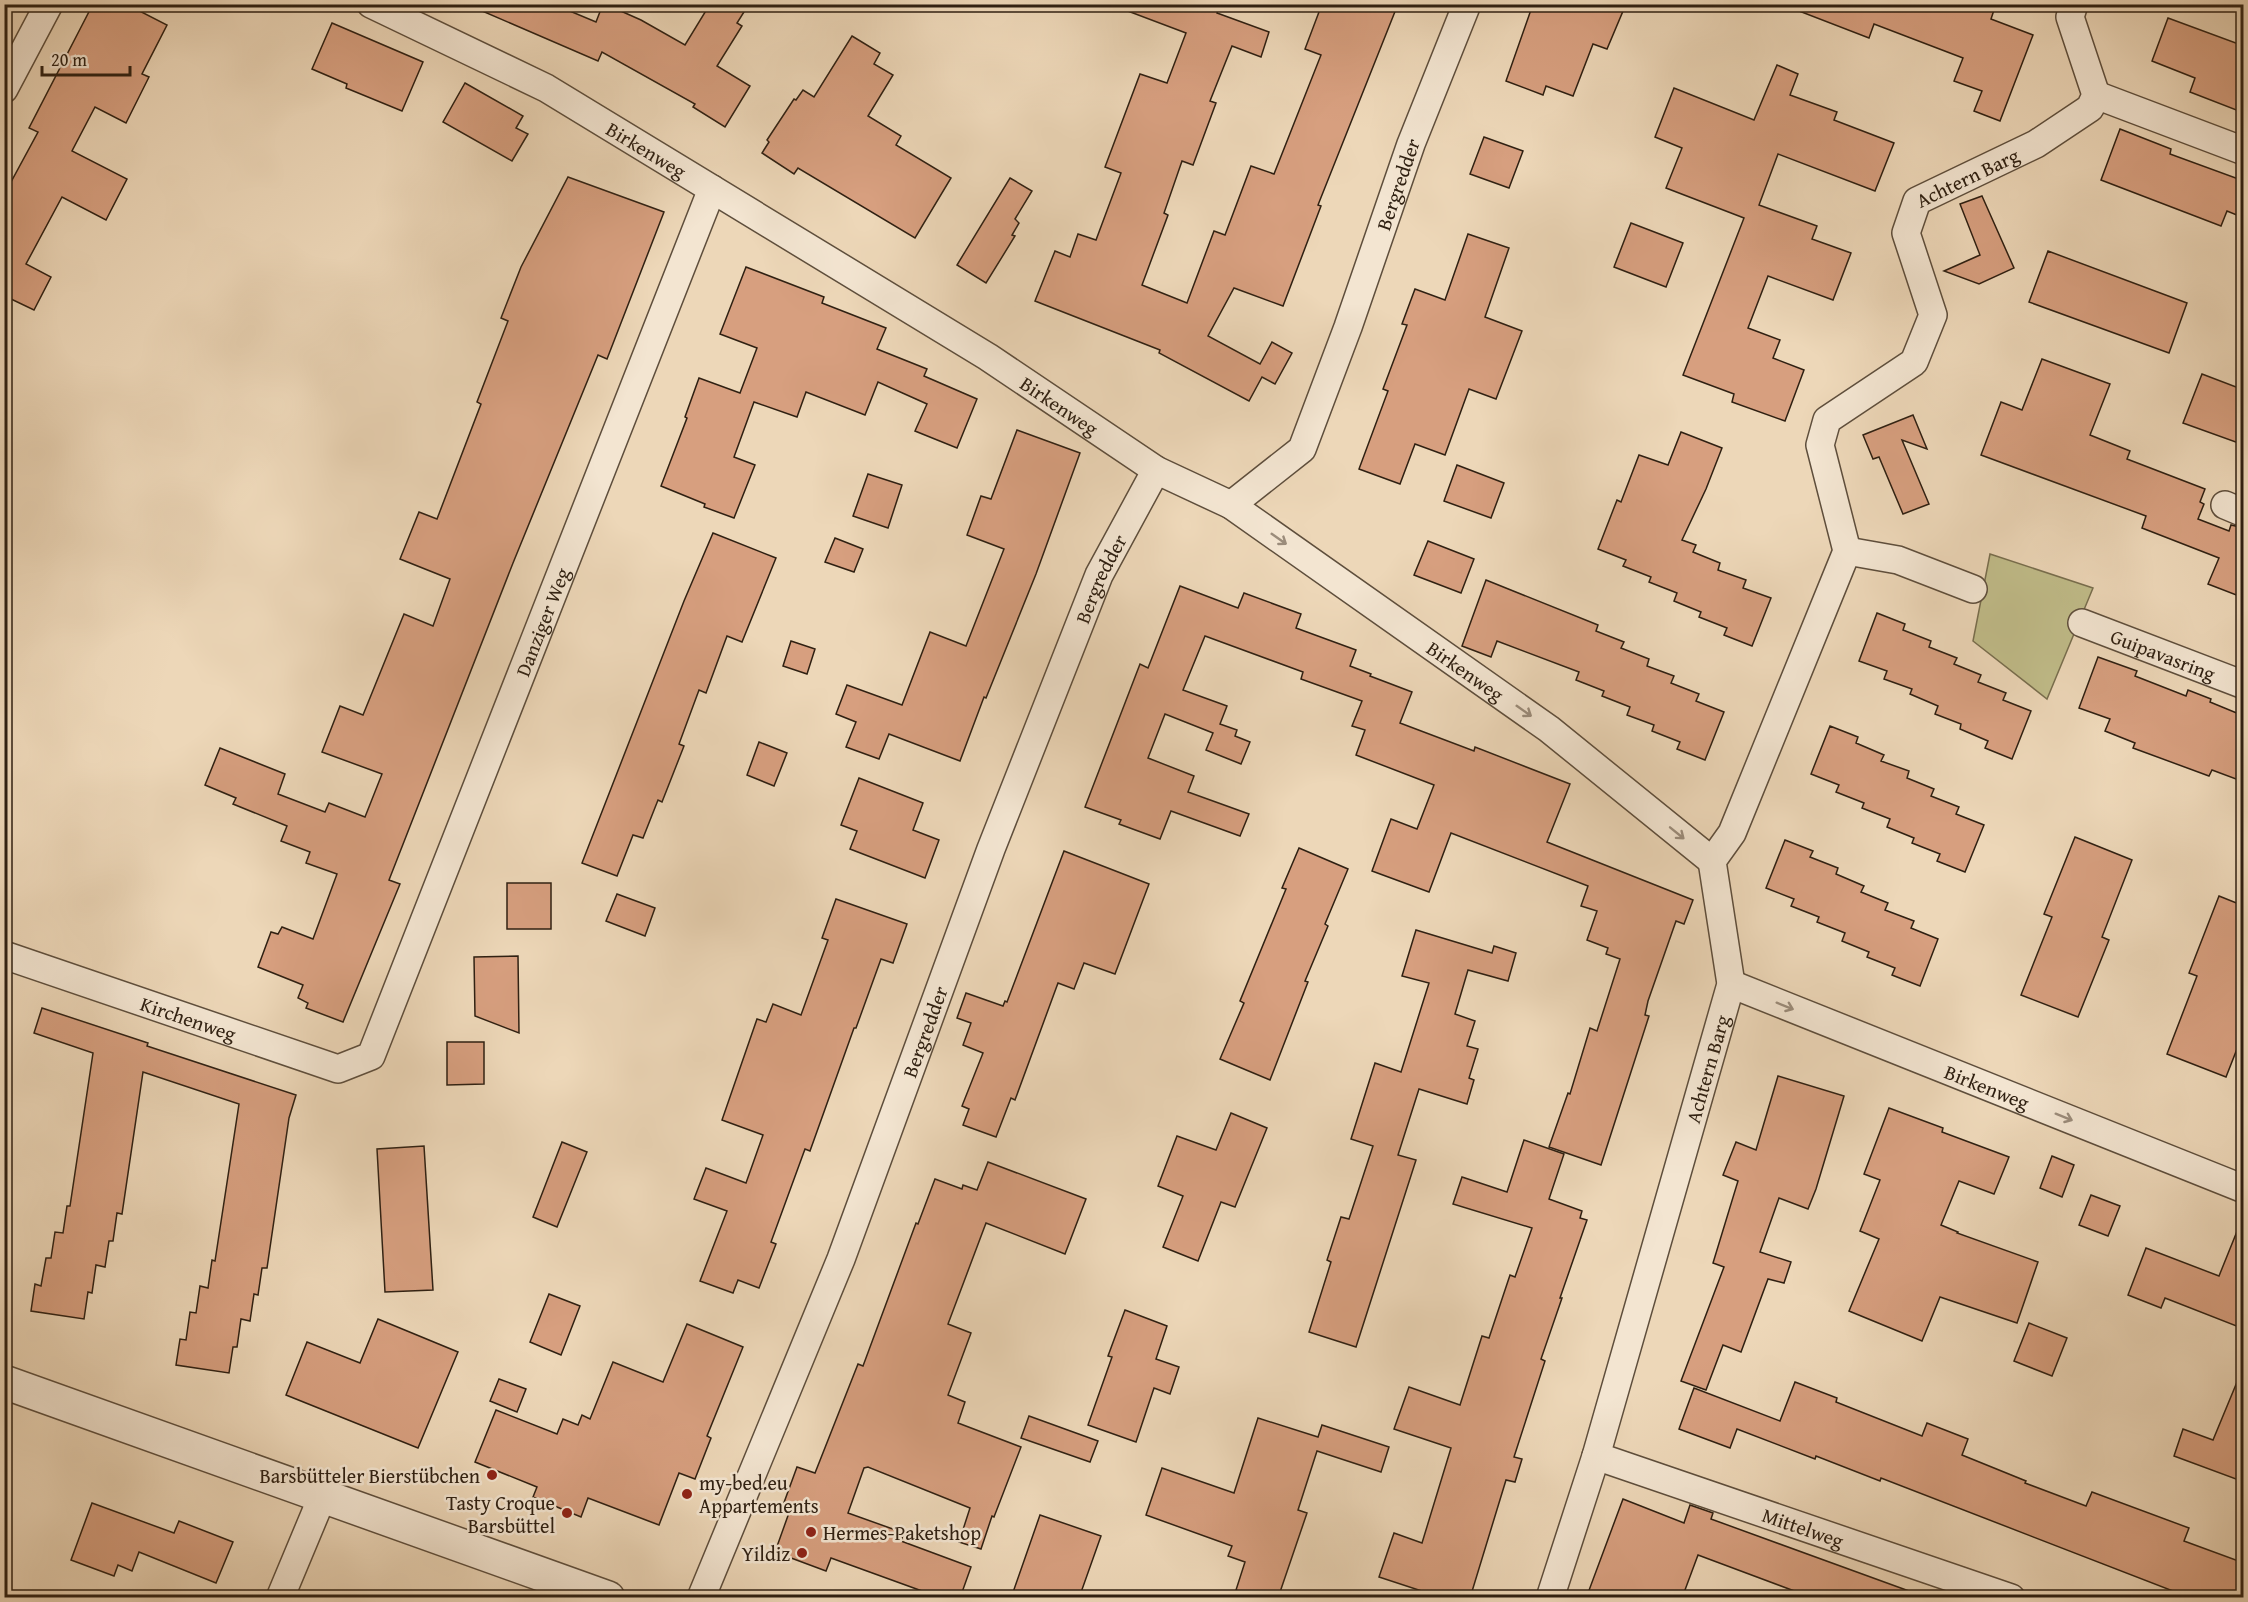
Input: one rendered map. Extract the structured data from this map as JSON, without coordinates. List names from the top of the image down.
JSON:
{
  "streets": {
    "street": [
      "Birkenweg",
      "Achtern Barg",
      "Bergredder",
      "Danziger Weg",
      "Guipavasring",
      "Kirchenweg",
      "Mittelweg"
    ]
  },
  "crossings": [
    ["Birkenweg", "Achtern Barg"],
    ["Birkenweg", "Bergredder"],
    ["Birkenweg", "Danziger Weg"],
    ["Achtern Barg", "Mittelweg"],
    ["Danziger Weg", "Kirchenweg"]
  ],
  "one_way": ["Birkenweg"],
  "places": [
    "Barsbütteler Bierstübchen",
    "my-bed.eu Appartements",
    "Tasty Croque Barsbüttel",
    "Hermes-Paketshop",
    "Yildiz"
  ],
  "scale_bar": "20 m"
}
